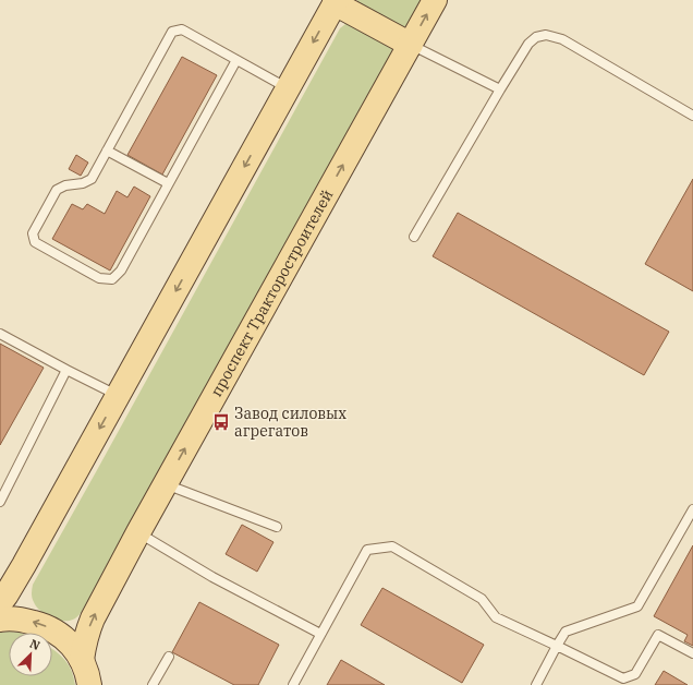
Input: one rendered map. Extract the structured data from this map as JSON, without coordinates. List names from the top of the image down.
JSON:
{
  "streets": {
    "main road": ["проспект Тракторостроителей"]
  },
  "places": {
    "bus stop": ["Завод силовых агрегатов"]
  },
  "north": "top right"
}
